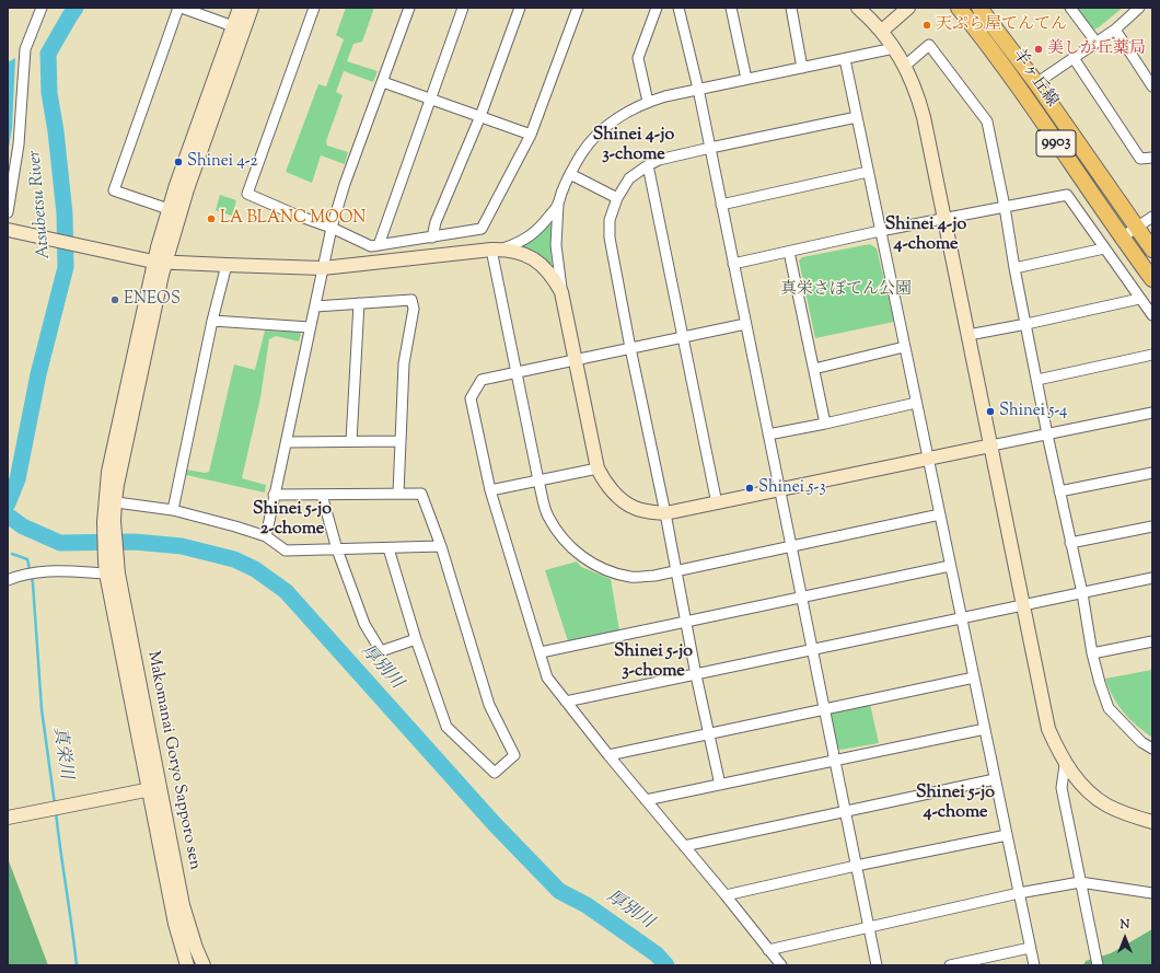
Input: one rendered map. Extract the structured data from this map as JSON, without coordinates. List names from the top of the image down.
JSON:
{
  "streets": {
    "main road": ["羊ヶ丘線", "9903"],
    "street": ["Makomanai Goryo Sapporo sen"]
  },
  "districts": [
    "Shinei 4-jo 3-chome",
    "Shinei 4-jo 4-chome",
    "Shinei 5-jo 2-chome",
    "Shinei 5-jo 3-chome",
    "Shinei 5-jo 4-chome"
  ],
  "water": ["Atsubetsu River", "厚別川", "真栄川"],
  "parks": ["真栄さぼてん公園"],
  "places": [
    "天ぷら屋てんてん",
    "美しが丘薬局",
    "Shinei 4-2",
    "LA BLANC MOON",
    "ENEOS",
    "Shinei 5-4",
    "Shinei 5-3"
  ],
  "north": "top"
}
